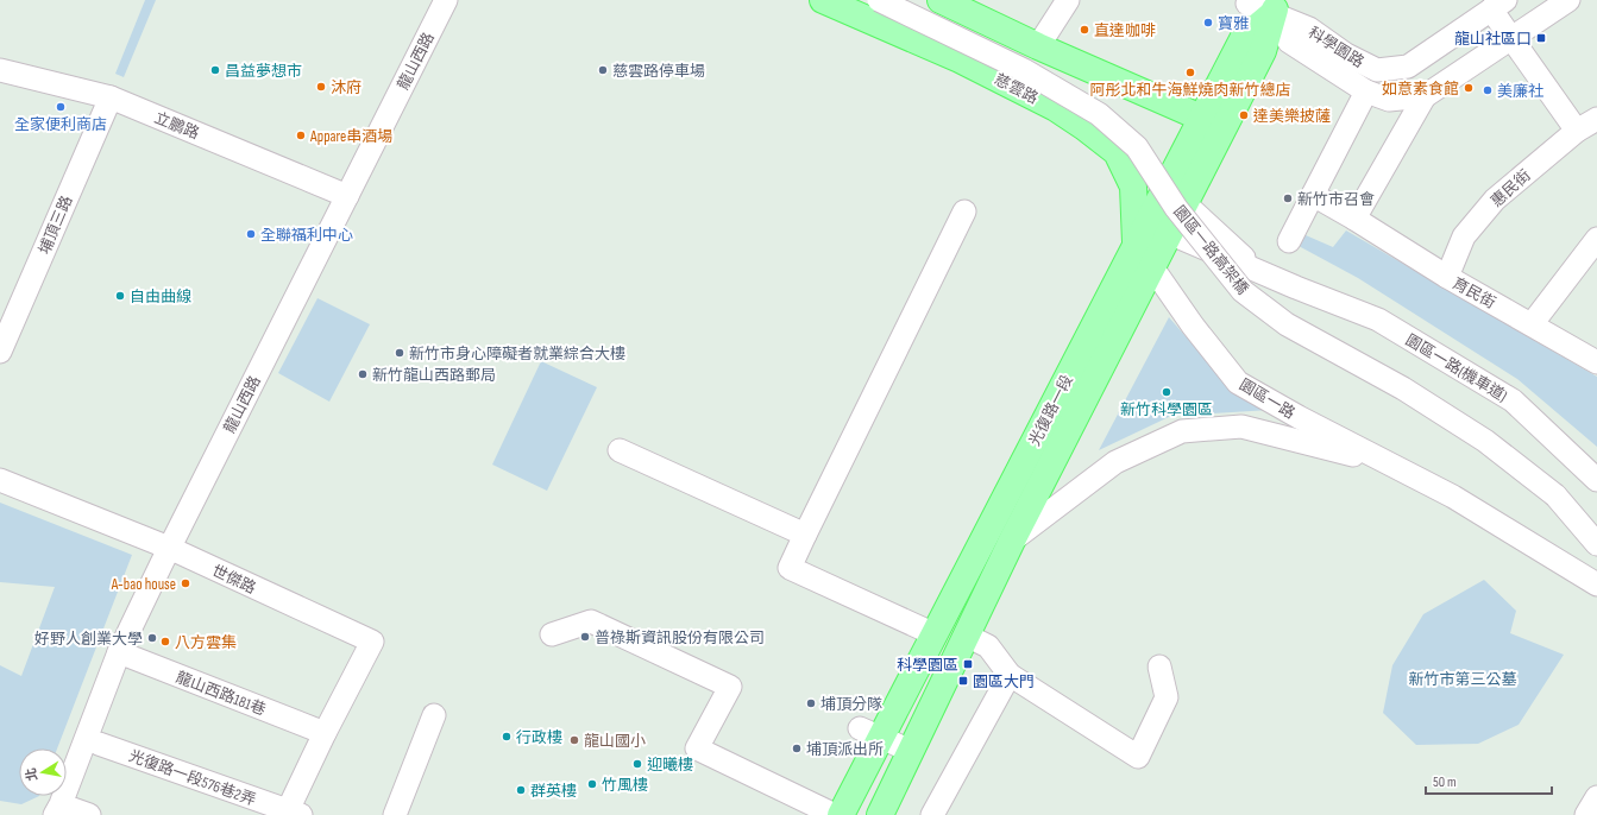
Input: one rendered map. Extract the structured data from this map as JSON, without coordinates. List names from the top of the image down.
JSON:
{
  "streets": {
    "main road": ["慈雲路", "光復路一段"],
    "street": [
      "科學園路",
      "龍山西路",
      "立鵬路",
      "惠民街",
      "埔頂三路",
      "園區一路高架橋",
      "育民街",
      "園區一路(機車道)",
      "園區一路",
      "世傑路",
      "龍山西路181巷",
      "光復路一段576巷2弄"
    ]
  },
  "crossings": [
    ["科學園路", "光復路一段"],
    ["龍山西路", "立鵬路"],
    ["龍山西路", "世傑路"],
    ["龍山西路", "龍山西路181巷"],
    ["慈雲路", "園區一路"],
    ["慈雲路", "光復路一段"],
    ["立鵬路", "埔頂三路"],
    ["惠民街", "育民街"],
    ["園區一路", "光復路一段"],
    ["世傑路", "龍山西路181巷"],
    ["世傑路", "光復路一段576巷2弄"],
    ["龍山西路181巷", "光復路一段576巷2弄"]
  ],
  "parks": ["新竹市第三公墓"],
  "places": {
    "other": [
      "寶雅",
      "直達咖啡",
      "昌益夢想市",
      "慈雲路停車場",
      "阿彤北和牛海鮮燒肉新竹總店",
      "沐府",
      "如意素食館",
      "美廉社",
      "全家便利商店",
      "達美樂披薩",
      "Appare串酒場",
      "新竹市召會",
      "全聯福利中心",
      "自由曲線",
      "新竹市身心障礙者就業綜合大樓",
      "新竹龍山西路郵局",
      "新竹科學園區",
      "A-bao house",
      "普祿斯資訊股份有限公司",
      "好野人創業大學",
      "八方雲集",
      "埔頂分隊",
      "行政樓",
      "龍山國小",
      "埔頂派出所",
      "迎曦樓",
      "竹風樓",
      "群英樓"
    ],
    "transit": ["龍山社區口", "科學園區", "園區大門"]
  },
  "scale_bar": "50 m",
  "north": "left"
}
